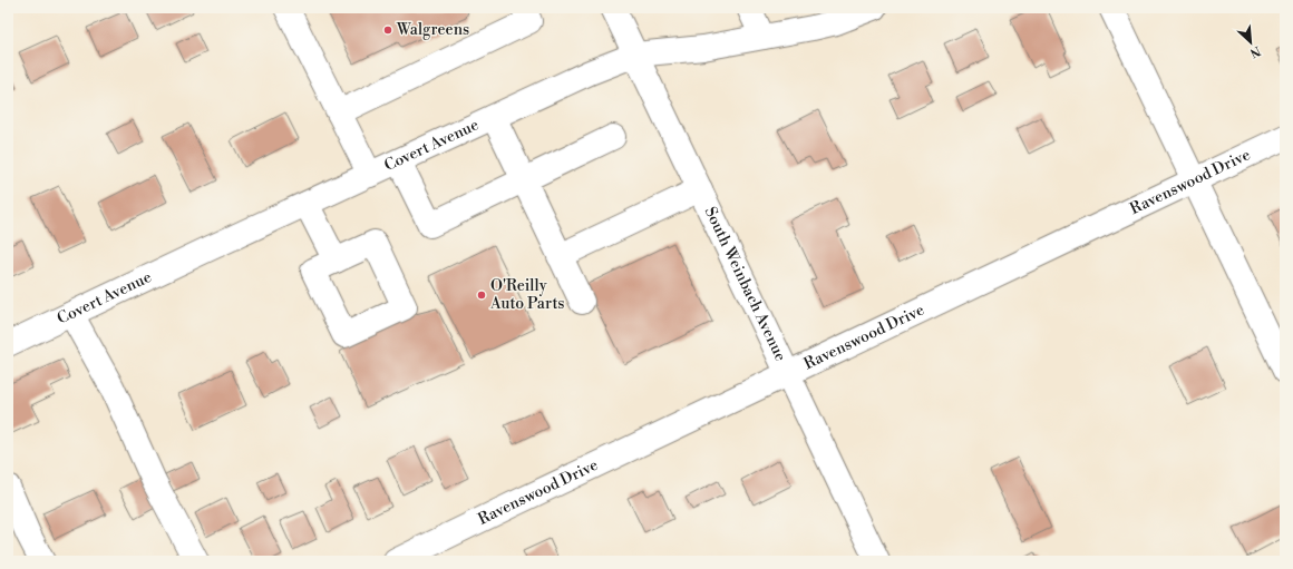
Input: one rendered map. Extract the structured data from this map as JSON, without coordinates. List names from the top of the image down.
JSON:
{
  "streets": {
    "street": ["Covert Avenue", "Ravenswood Drive", "South Weinbach Avenue"]
  },
  "crossings": [
    ["Covert Avenue", "South Weinbach Avenue"],
    ["Ravenswood Drive", "South Weinbach Avenue"]
  ],
  "places": ["Walgreens", "O'Reilly Auto Parts"],
  "north": "bottom right"
}
